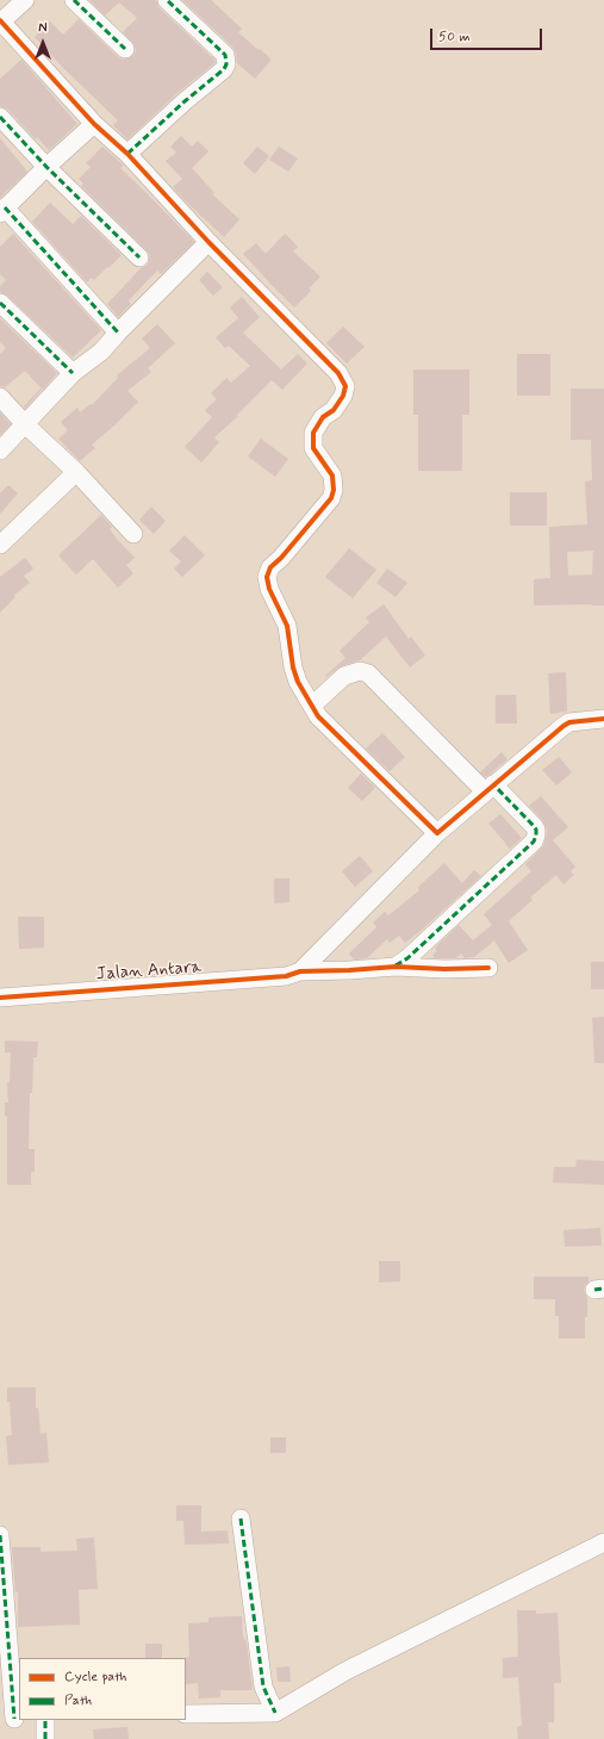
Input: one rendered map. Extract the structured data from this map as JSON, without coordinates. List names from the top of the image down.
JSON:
{
  "streets": {
    "street": ["Jalan Antara"]
  },
  "legend": ["Cycle path", "Path"],
  "scale_bar": "50 m",
  "north": "top"
}
